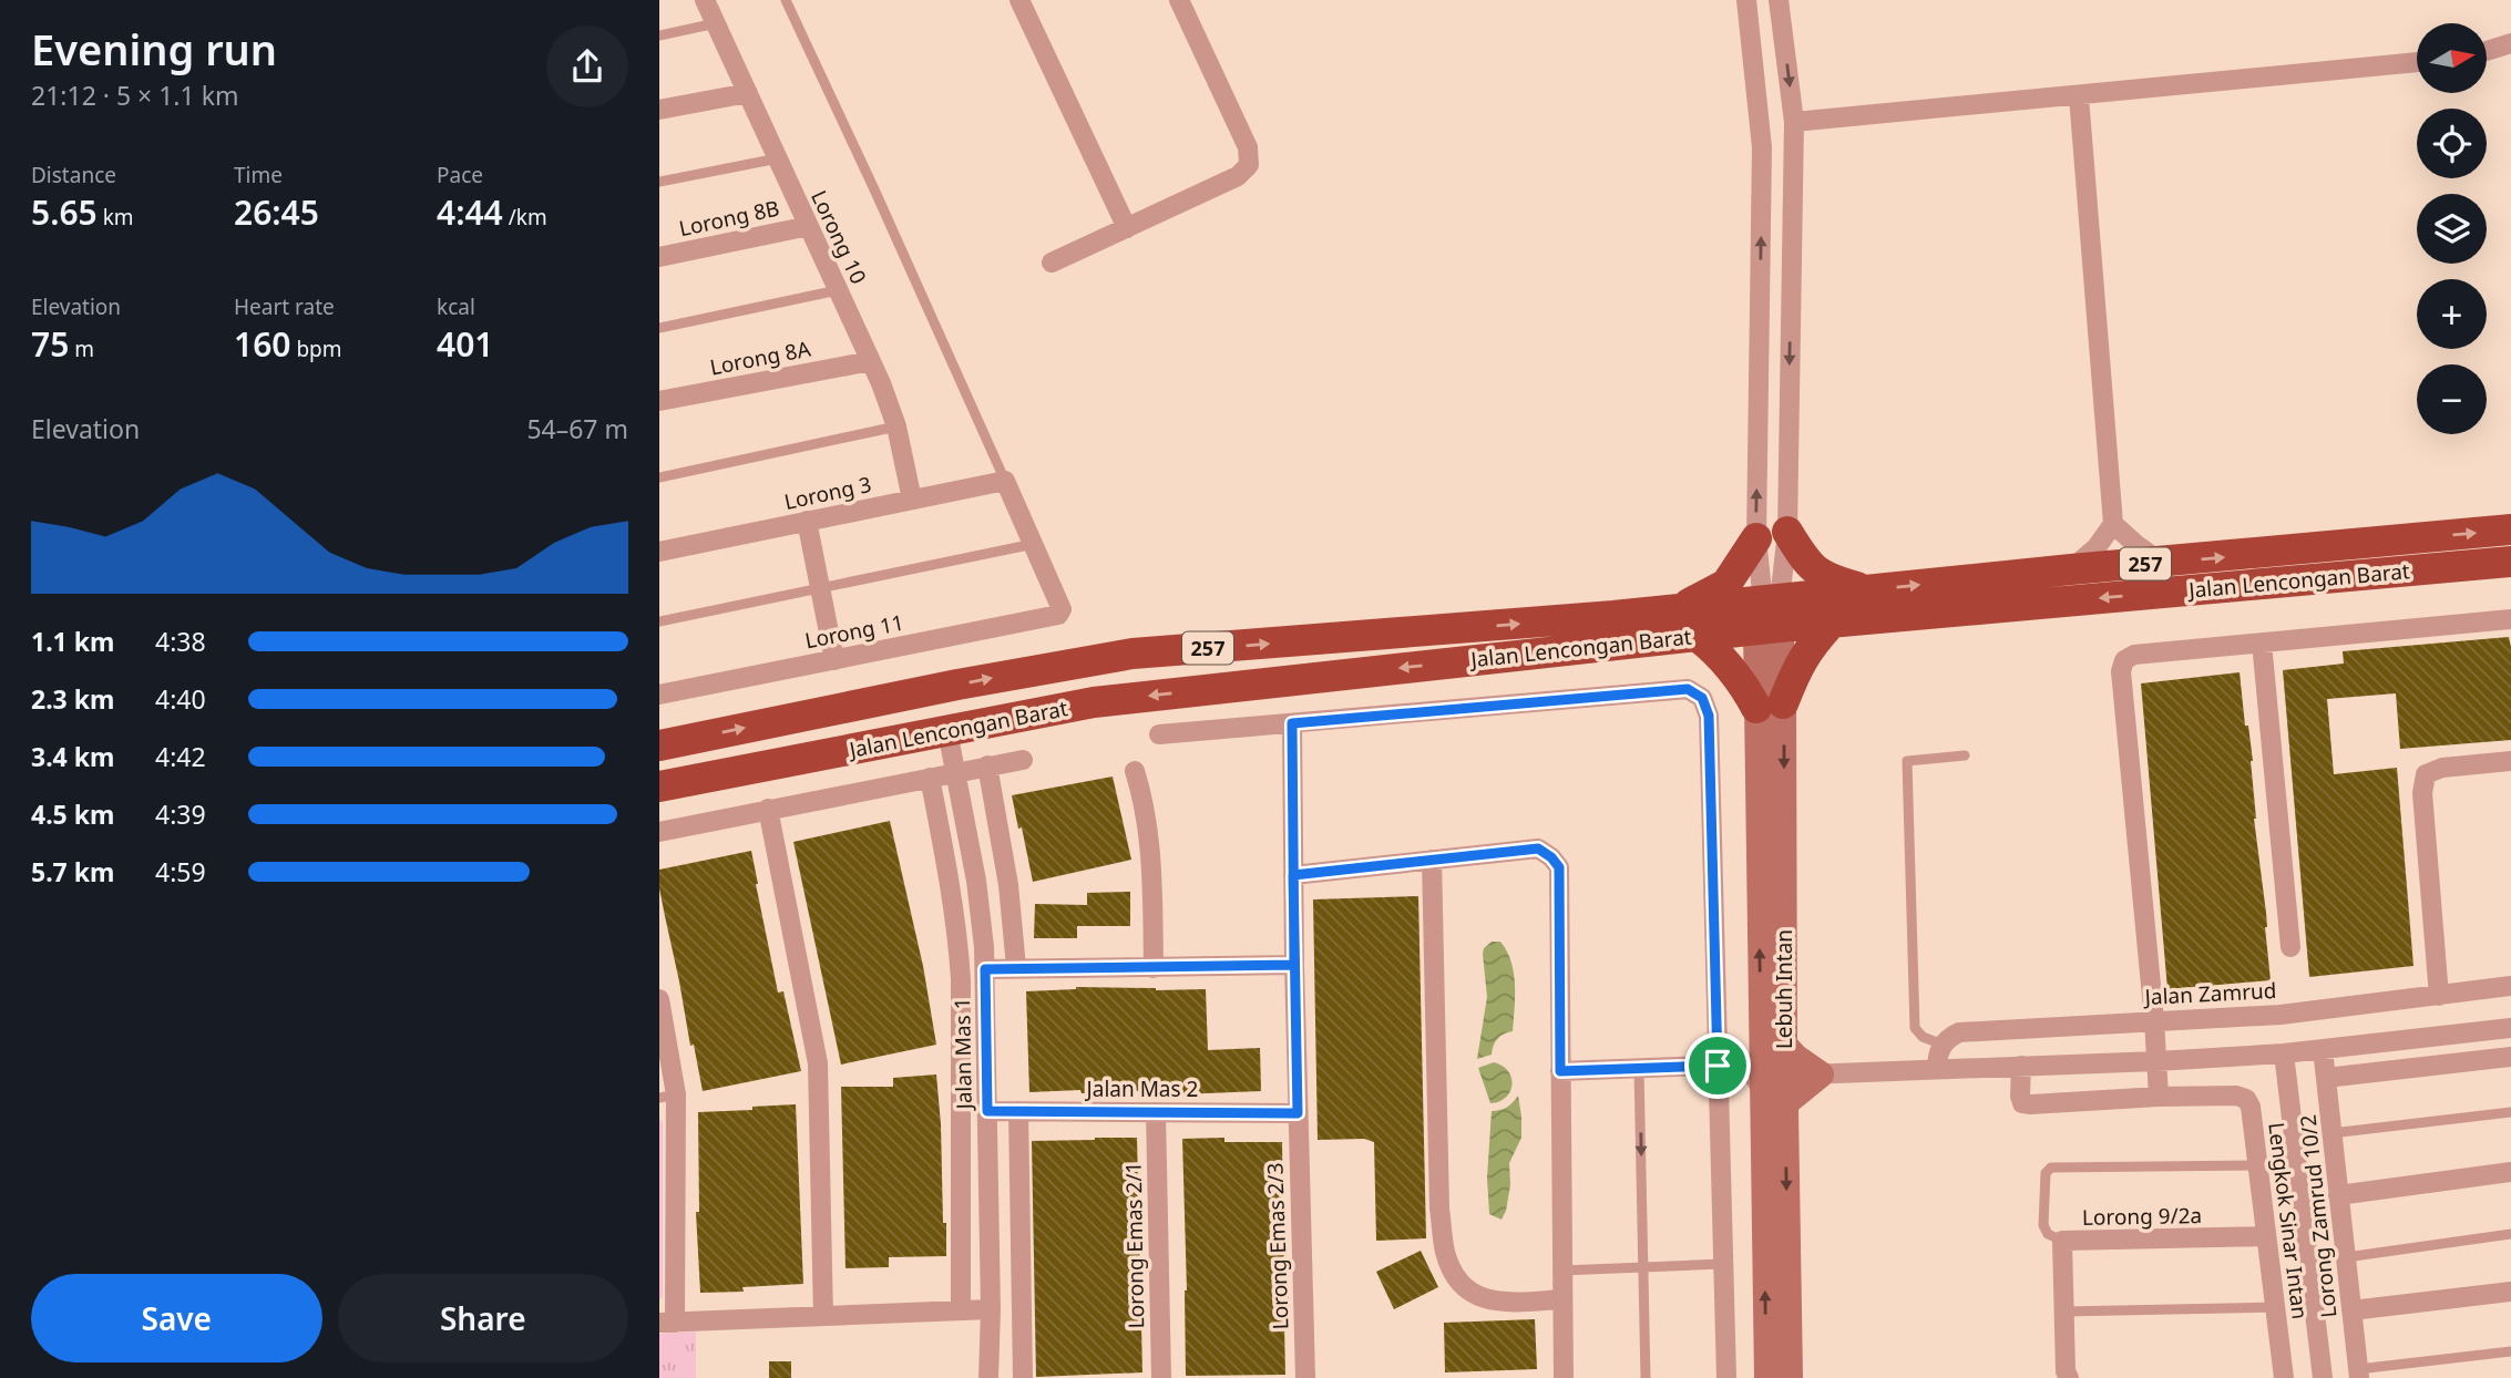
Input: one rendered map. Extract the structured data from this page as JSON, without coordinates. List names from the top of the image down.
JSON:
{
  "streets": {
    "highway": ["257", "Jalan Lencongan Barat"],
    "main road": ["Lebuh Intan"],
    "street": [
      "Lorong 8B",
      "Lorong 10",
      "Lorong 8A",
      "Lorong 3",
      "Lorong 11",
      "Jalan Zamrud",
      "Jalan Mas 1",
      "Jalan Mas 2",
      "Lorong 9/2a",
      "Lorong Zamrud 10/2",
      "Lengkok Sinar Intan",
      "Lorong Emas 2/1",
      "Lorong Emas 2/3"
    ]
  },
  "crossings": [
    ["Lorong 8B", "Lorong 10"],
    ["Lorong 10", "Lorong 8A"],
    ["Lorong 10", "Lorong 3"],
    ["Jalan Lencongan Barat", "Lebuh Intan"],
    ["Jalan Lencongan Barat", "Jalan Mas 1"],
    ["Jalan Mas 1", "Jalan Mas 2"],
    ["Jalan Mas 2", "Lorong Emas 2/1"],
    ["Jalan Mas 2", "Lorong Emas 2/3"],
    ["Lorong 9/2a", "Lengkok Sinar Intan"]
  ],
  "north": "right",
  "page": {
    "heading": ["Evening run", "21:12 · 5 × 1.1 km"],
    "map_buttons": ["+", "−"],
    "stats": [
      ["Distance", "5.65 km"],
      ["Time", "26:45"],
      ["Pace", "4:44 /km"],
      ["Elevation", "75 m"],
      ["Heart rate", "160 bpm"],
      ["kcal", "401"]
    ],
    "chart": ["Elevation", "54–67 m"],
    "list": [
      {
        "name": "1.1 km",
        "note": "4:38"
      },
      {
        "name": "2.3 km",
        "note": "4:40"
      },
      {
        "name": "3.4 km",
        "note": "4:42"
      },
      {
        "name": "4.5 km",
        "note": "4:39"
      },
      {
        "name": "5.7 km",
        "note": "4:59"
      }
    ],
    "buttons": ["Save", "Share"]
  }
}
